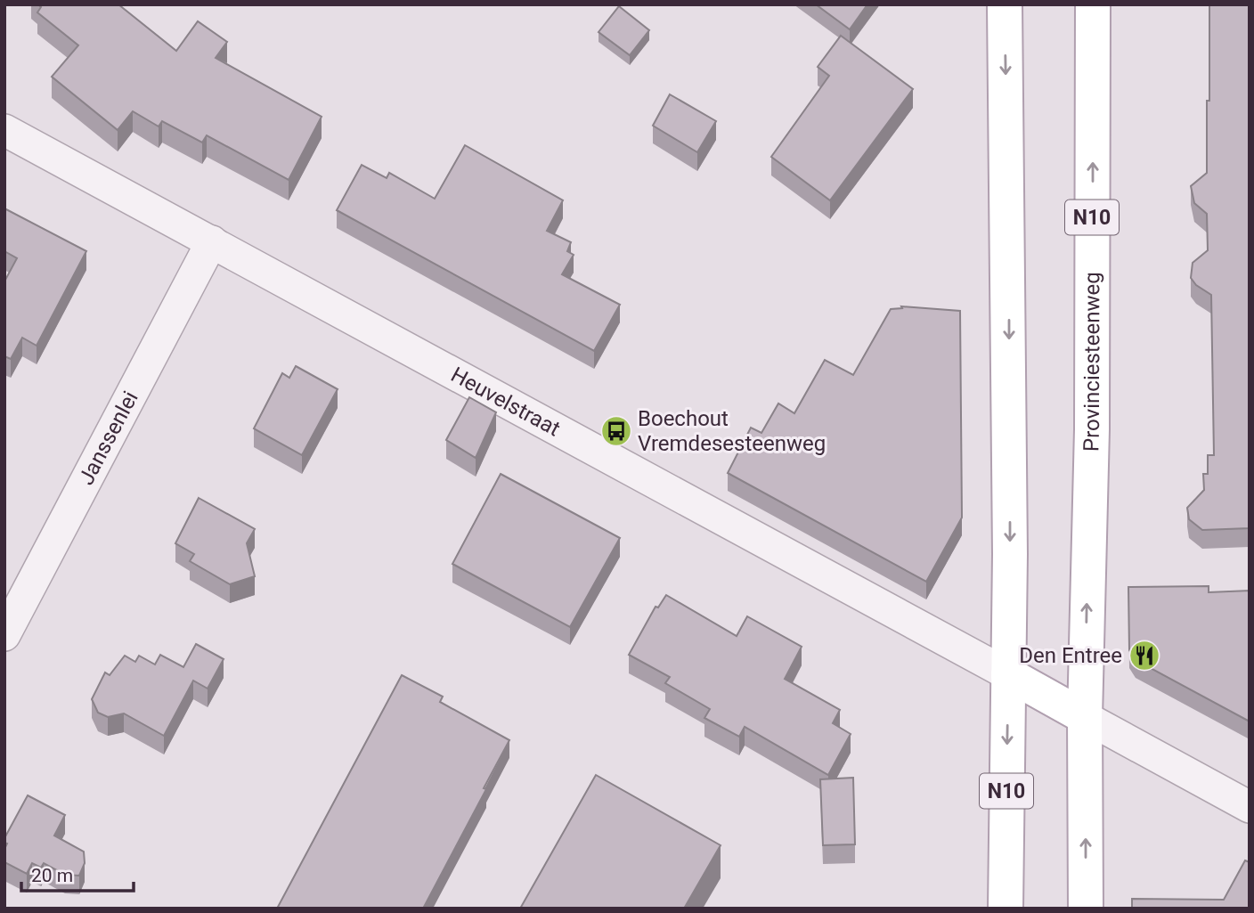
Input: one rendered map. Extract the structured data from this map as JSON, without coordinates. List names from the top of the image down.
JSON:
{
  "streets": {
    "main road": ["N10", "Provinciesteenweg"],
    "street": ["Heuvelstraat", "Janssenlei"]
  },
  "crossings": [
    ["N10", "Heuvelstraat"],
    ["Heuvelstraat", "Janssenlei"]
  ],
  "places": {
    "bus stop": ["Boechout Vremdesesteenweg"],
    "restaurant": ["Den Entree"]
  },
  "scale_bar": "20 m"
}
